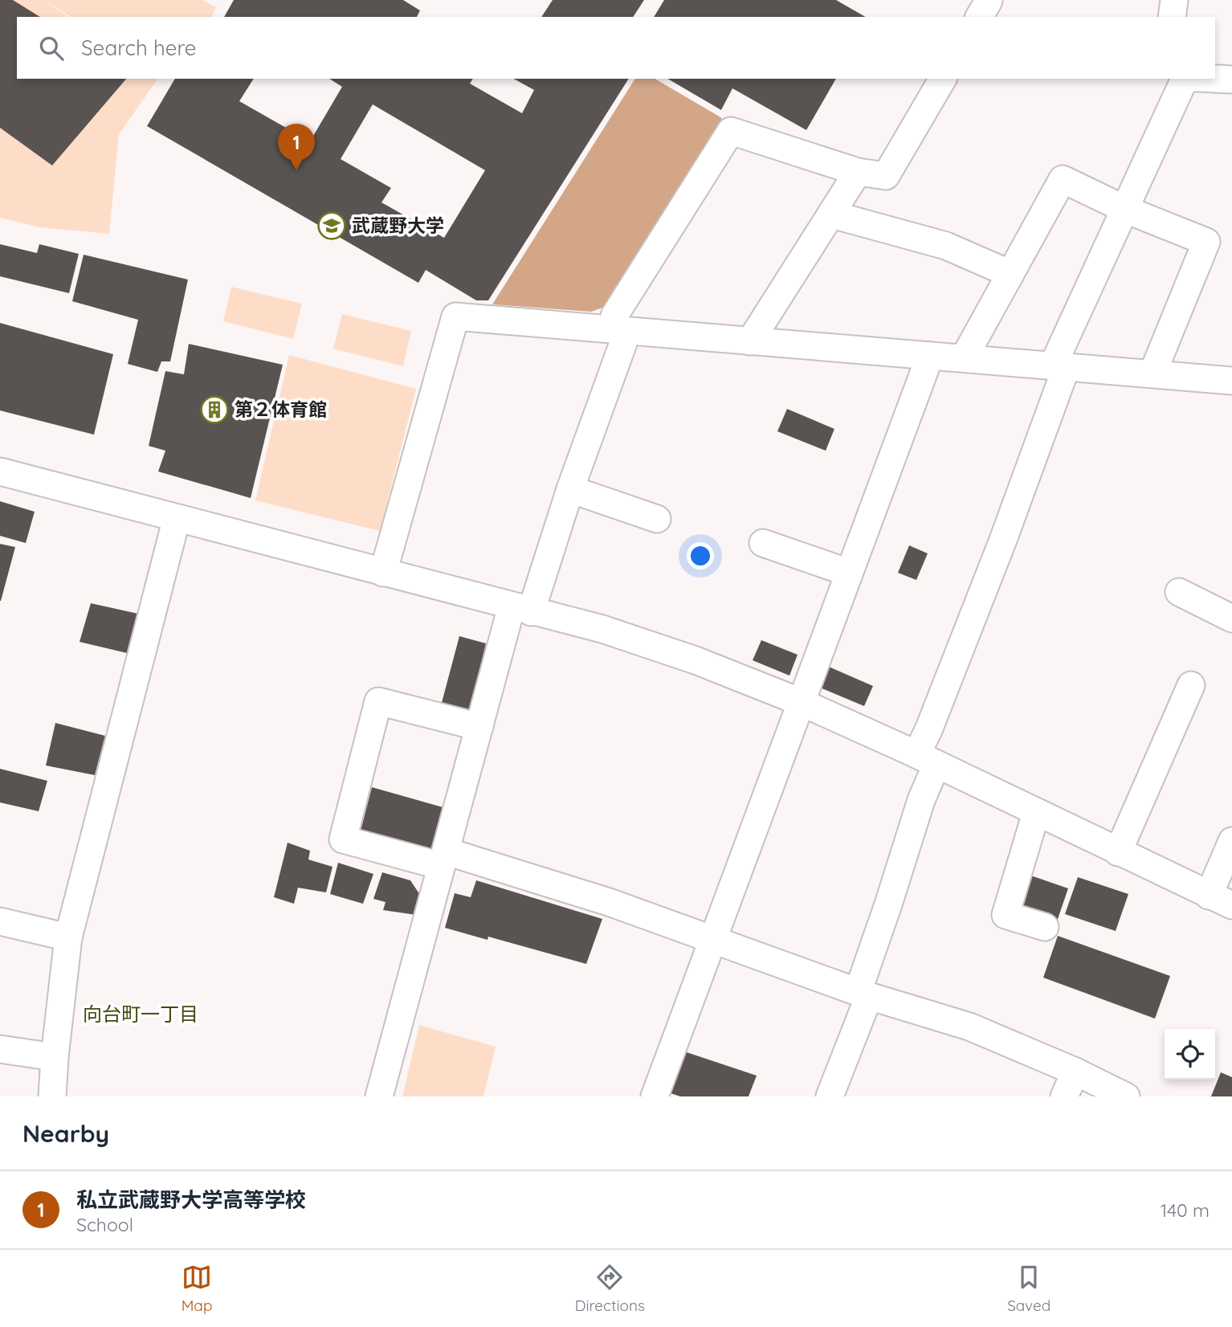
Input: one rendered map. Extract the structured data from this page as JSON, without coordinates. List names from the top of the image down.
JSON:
{
  "districts": ["向台町一丁目"],
  "places": {
    "school or university": ["武蔵野大学"],
    "building": ["第２体育館"]
  },
  "page": {
    "search": "Search here",
    "pins": "1",
    "heading": "Nearby",
    "list": [
      {
        "mark": "1",
        "name": "私立武蔵野大学高等学校",
        "note": "School",
        "value": "140 m"
      }
    ],
    "nav": ["Map", "Directions", "Saved"]
  }
}
